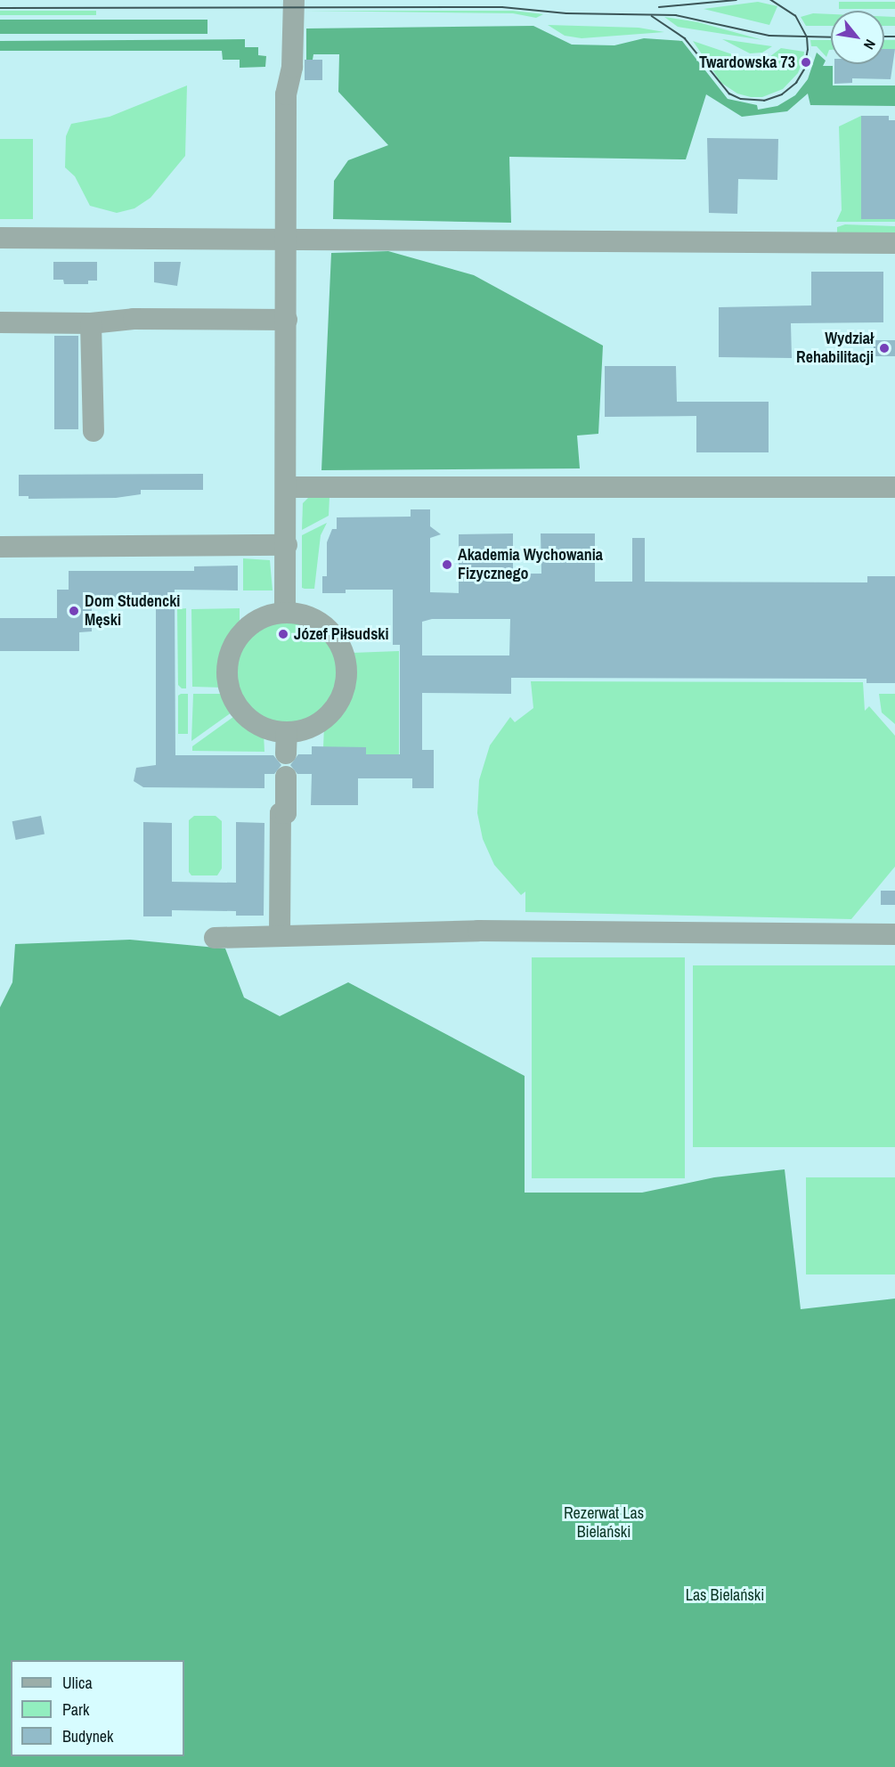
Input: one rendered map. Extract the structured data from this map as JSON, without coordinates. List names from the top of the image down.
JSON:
{
  "parks": ["Rezerwat Las Bielański", "Las Bielański"],
  "places": [
    "Twardowska 73",
    "Wydział Rehabilitacji",
    "Akademia Wychowania Fizycznego",
    "Dom Studencki Męski",
    "Józef Piłsudski"
  ],
  "legend": ["Ulica", "Park", "Budynek"],
  "north": "bottom right"
}
